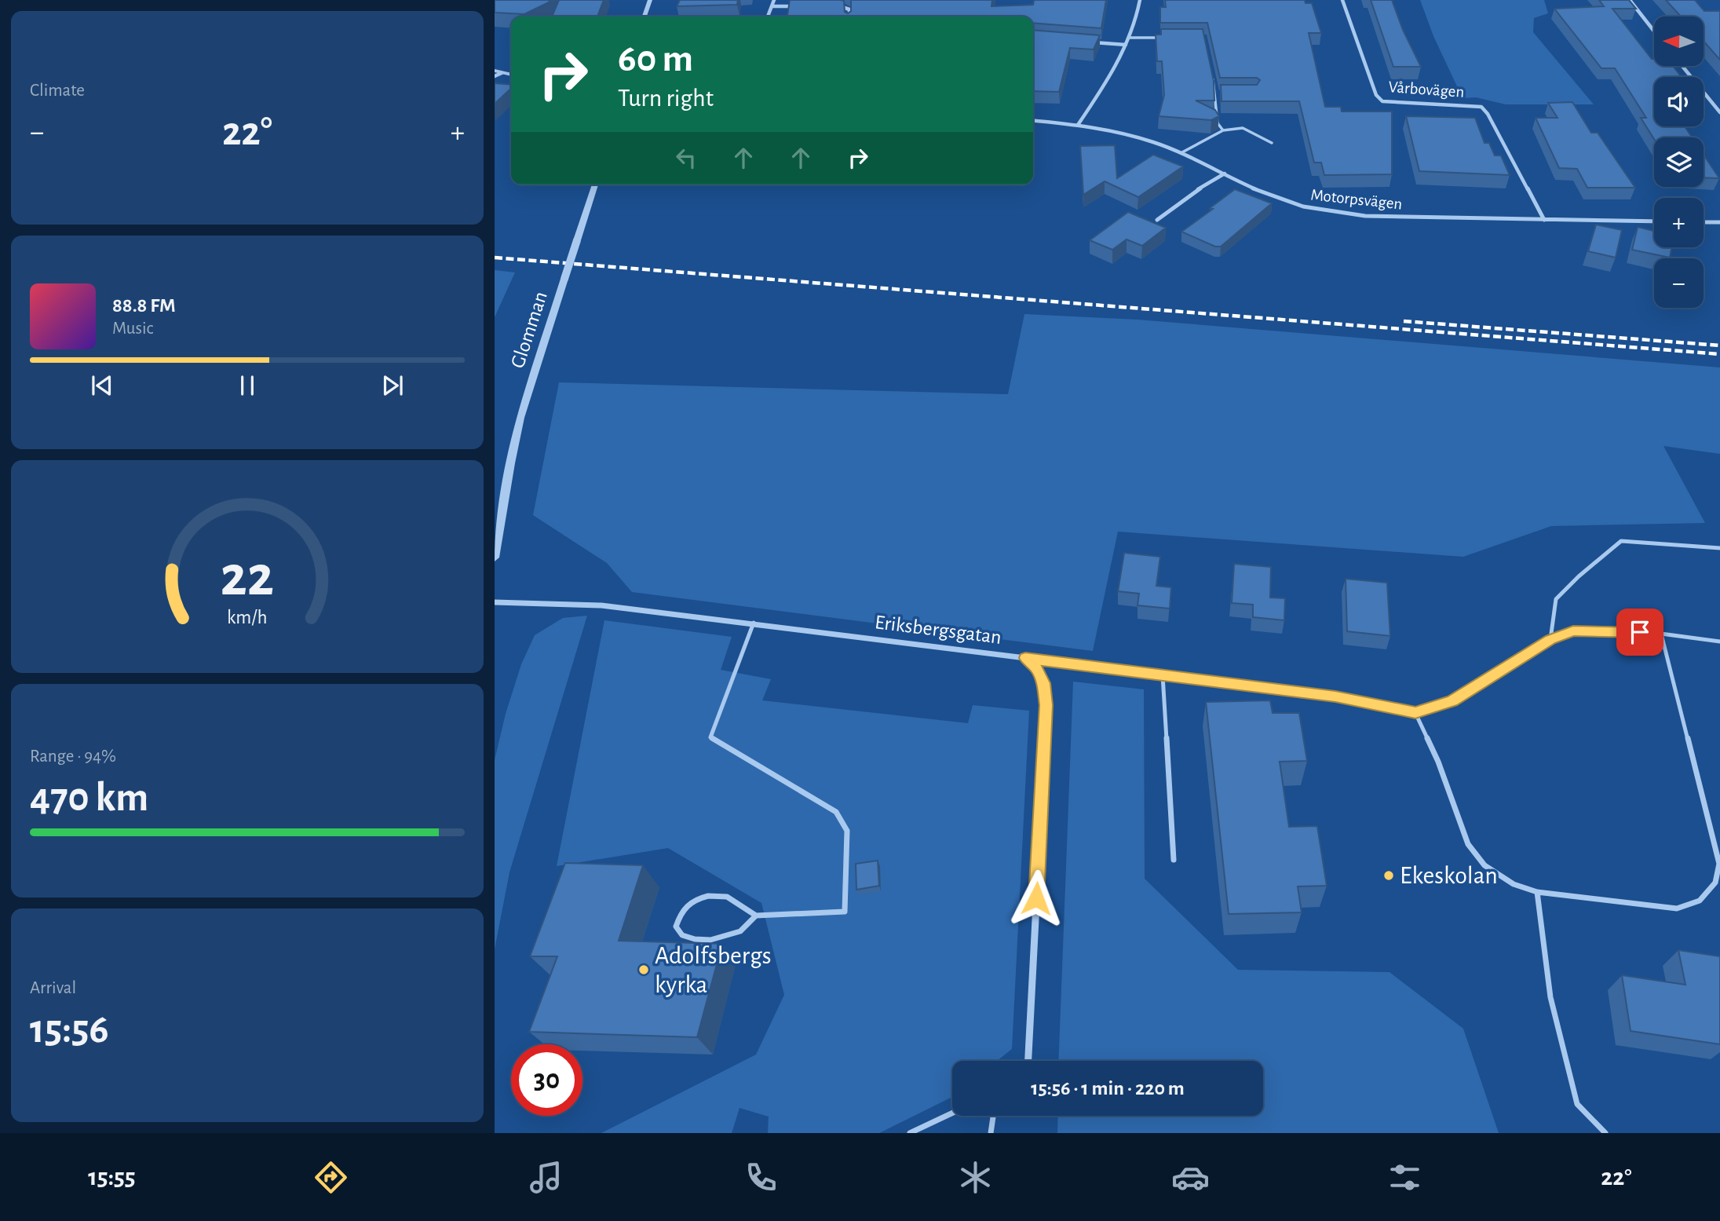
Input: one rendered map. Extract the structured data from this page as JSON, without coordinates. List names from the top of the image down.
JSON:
{
  "streets": {
    "street": [
      "Vårbovägen",
      "Motorpsvägen",
      "Glomman",
      "Eriksbergsgatan"
    ]
  },
  "crossings": [
    ["Vårbovägen", "Motorpsvägen"]
  ],
  "places": ["Ekeskolan", "Adolfsbergs kyrka"],
  "north": "left",
  "page": {
    "tile": [
      "Climate",
      ["Range · 94%", "470 km"],
      ["Arrival", "15:56"]
    ],
    "map_buttons": ["+", "−"],
    "turn": ["60 m", "Turn right"],
    "heat": ["−", "22°", "+"],
    "song": ["88.8 FM", "Music"],
    "limit": "30",
    "trip": "15:56 · 1 min · 220 m",
    "tabs": ["15:55", "22°"],
    "gauge": ["22", "km/h"]
  }
}
